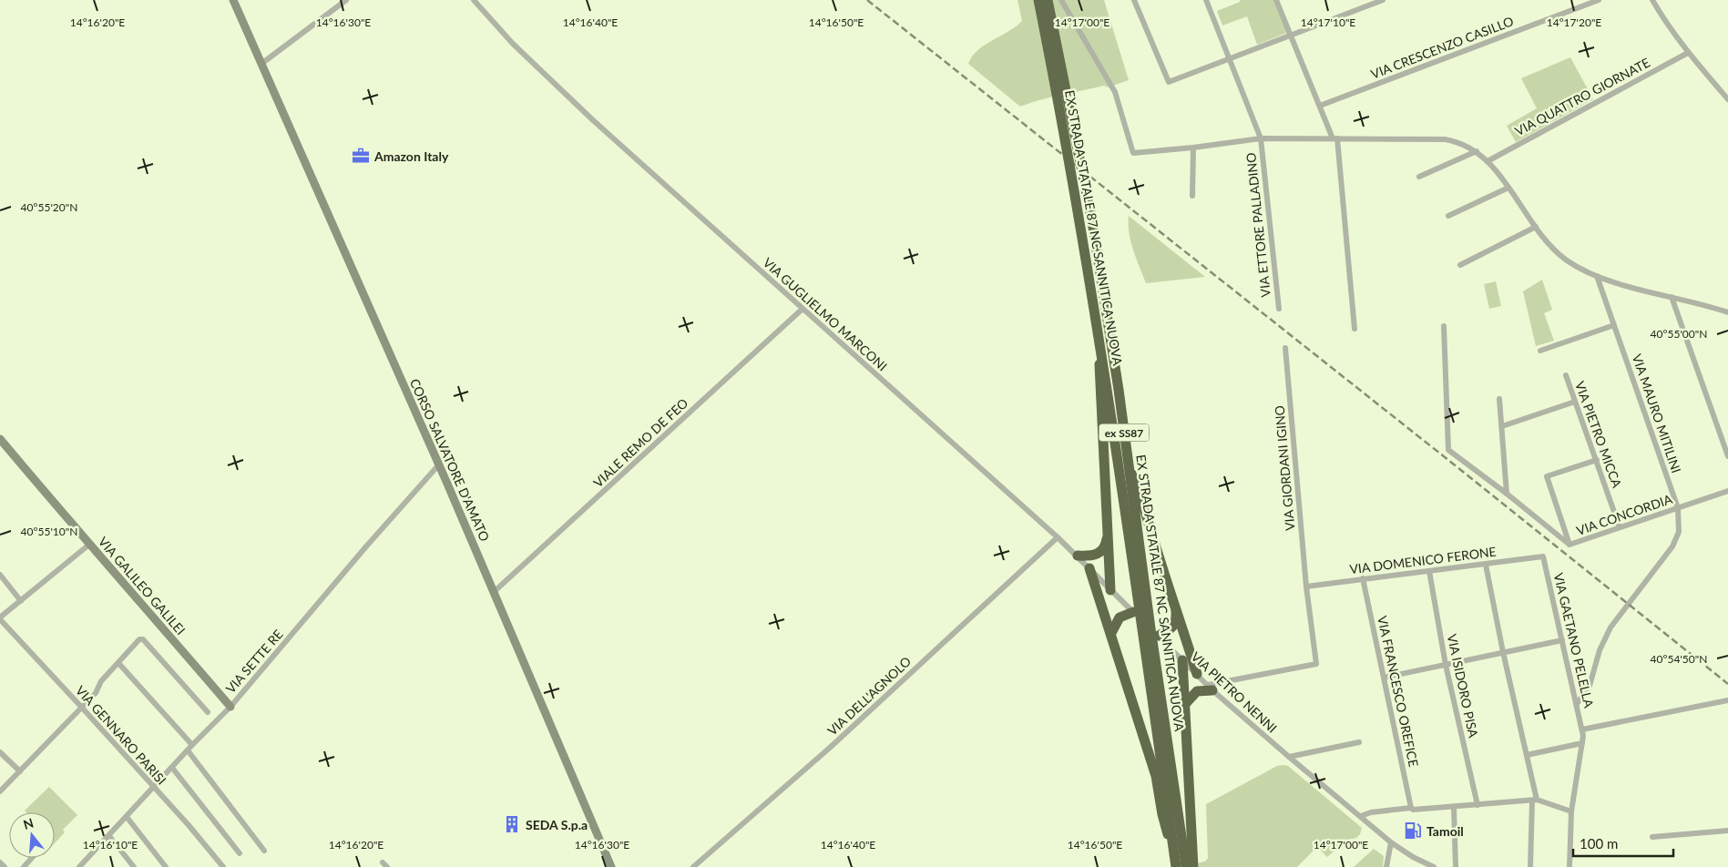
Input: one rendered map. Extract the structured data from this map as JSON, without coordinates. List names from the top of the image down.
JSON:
{
  "streets": {
    "highway": ["EX STRADA STATALE 87 NC SANNITICA NUOVA", "ex SS87"],
    "street": [
      "VIA CRESCENZO CASILLO",
      "VIA QUATTRO GIORNATE",
      "VIA ETTORE PALLADINO",
      "VIA GUGLIELMO MARCONI",
      "VIA MAURO MITILINI",
      "VIA PIETRO MICCA",
      "VIALE REMO DE FEO",
      "CORSO SALVATORE D'AMATO",
      "VIA GIORDANI IGINO",
      "VIA CONCORDIA",
      "VIA DOMENICO FERONE",
      "VIA GALILEO GALILEI",
      "VIA GAETANO PELELLA",
      "VIA SETTE RE",
      "VIA ISIDORO PISA",
      "VIA FRANCESCO OREFICE",
      "VIA PIETRO NENNI",
      "VIA DELL'AGNOLO",
      "VIA GENNARO PARISI"
    ]
  },
  "crossings": [
    ["VIA GUGLIELMO MARCONI", "VIALE REMO DE FEO"],
    ["VIA GUGLIELMO MARCONI", "VIA PIETRO NENNI"],
    ["VIA GUGLIELMO MARCONI", "VIA DELL'AGNOLO"],
    ["VIA MAURO MITILINI", "VIA CONCORDIA"],
    ["VIA MAURO MITILINI", "VIA GAETANO PELELLA"],
    ["VIA PIETRO MICCA", "VIA CONCORDIA"],
    ["VIALE REMO DE FEO", "CORSO SALVATORE D'AMATO"],
    ["CORSO SALVATORE D'AMATO", "VIA SETTE RE"],
    ["VIA GIORDANI IGINO", "VIA DOMENICO FERONE"],
    ["VIA GIORDANI IGINO", "VIA PIETRO NENNI"],
    ["VIA DOMENICO FERONE", "VIA GAETANO PELELLA"],
    ["VIA DOMENICO FERONE", "VIA ISIDORO PISA"],
    ["VIA DOMENICO FERONE", "VIA FRANCESCO OREFICE"],
    ["VIA GALILEO GALILEI", "VIA SETTE RE"],
    ["VIA SETTE RE", "VIA GENNARO PARISI"]
  ],
  "places": {
    "office": ["Amazon Italy"],
    "building": ["SEDA S.p.a"],
    "fuel station": ["Tamoil"]
  },
  "scale_bar": "100 m",
  "north": "top",
  "coordinates": [
    "14°16'20\"E",
    "14°16'30\"E",
    "14°16'40\"E",
    "14°16'50\"E",
    "14°17'00\"E",
    "14°17'10\"E",
    "14°17'20\"E",
    "40°55'20\"N",
    "40°55'00\"N",
    "40°55'10\"N",
    "40°54'50\"N",
    "14°16'10\"E"
  ]
}
